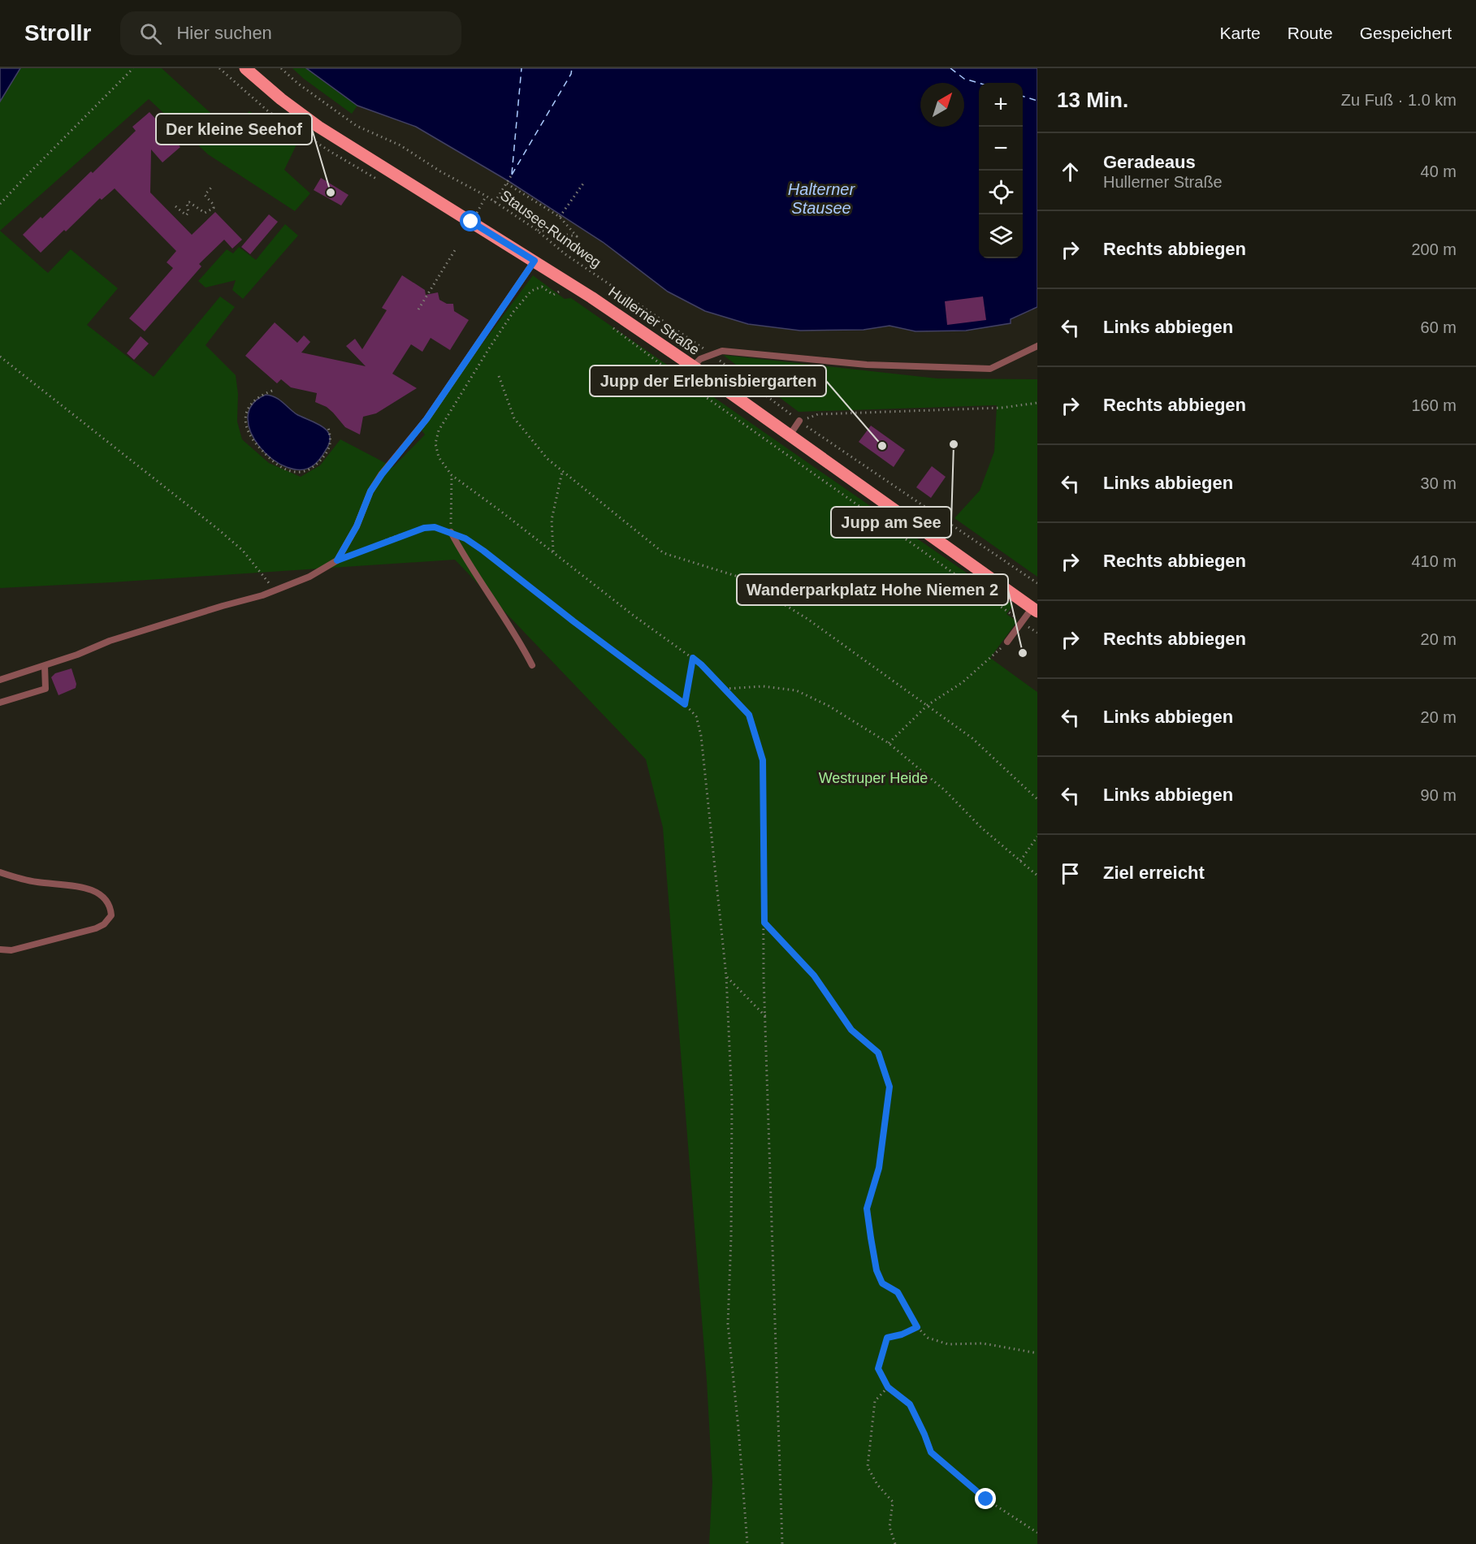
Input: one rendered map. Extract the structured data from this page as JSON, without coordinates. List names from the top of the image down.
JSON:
{
  "streets": {
    "main road": ["Hullerner Straße"],
    "path": ["Stausee-Rundweg"]
  },
  "water": ["Halterner Stausee"],
  "parks": ["Westruper Heide"],
  "places": [
    "Der kleine Seehof",
    "Jupp am See",
    "Jupp der Erlebnisbiergarten",
    "Wanderparkplatz Hohe Niemen 2"
  ],
  "north": "top right",
  "page": {
    "header": "Strollr",
    "search": "Hier suchen",
    "nav": ["Karte", "Route", "Gespeichert"],
    "heading": ["13 Min.", "Zu Fuß · 1.0 km"],
    "map_buttons": ["+", "−"],
    "list": [
      ["Geradeaus", "Hullerner Straße", "40 m"],
      ["Rechts abbiegen", "200 m"],
      ["Links abbiegen", "60 m"],
      ["Rechts abbiegen", "160 m"],
      ["Links abbiegen", "30 m"],
      ["Rechts abbiegen", "410 m"],
      ["Rechts abbiegen", "20 m"],
      ["Links abbiegen", "20 m"],
      ["Links abbiegen", "90 m"],
      "Ziel erreicht"
    ]
  }
}
